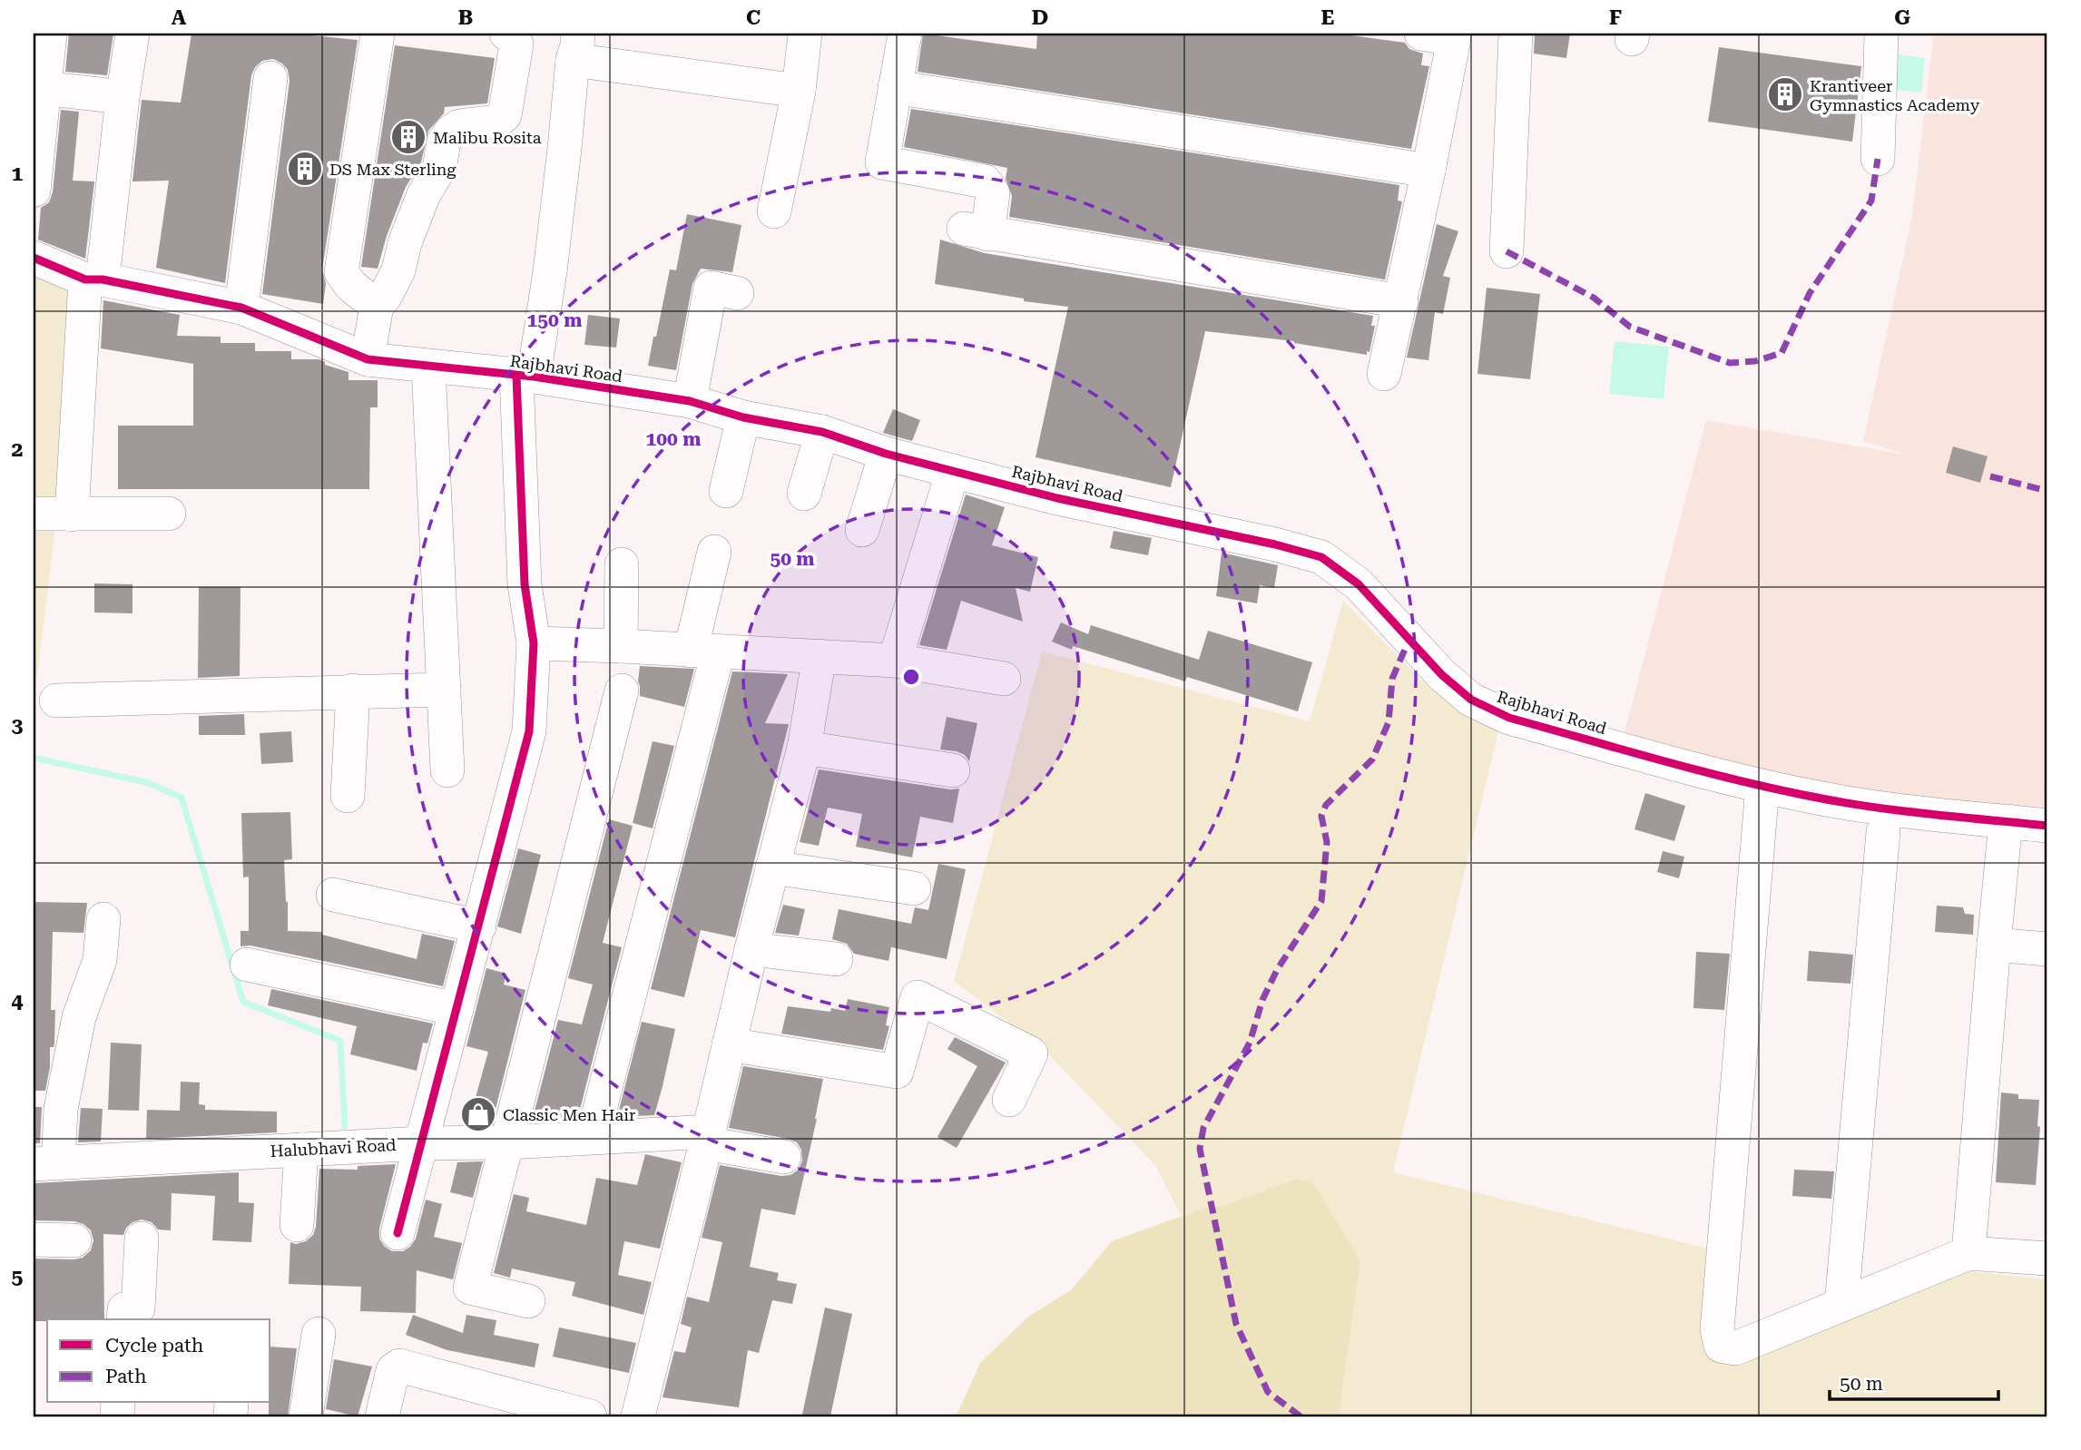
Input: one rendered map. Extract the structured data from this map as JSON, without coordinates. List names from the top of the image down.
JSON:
{
  "streets": {
    "street": ["Rajbhavi Road", "Halubhavi Road"]
  },
  "places": {
    "building": ["Krantiveer Gymnastics Academy", "Malibu Rosita", "DS Max Sterling"],
    "shop": ["Classic Men Hair"]
  },
  "legend": ["Cycle path", "Path"],
  "scale_bar": "50 m",
  "grid": {
    "columns": [
      "A",
      "B",
      "C",
      "D",
      "E",
      "F",
      "G"
    ],
    "rows": [
      "1",
      "2",
      "3",
      "4",
      "5"
    ]
  },
  "rings": ["150 m", "100 m", "50 m"]
}
